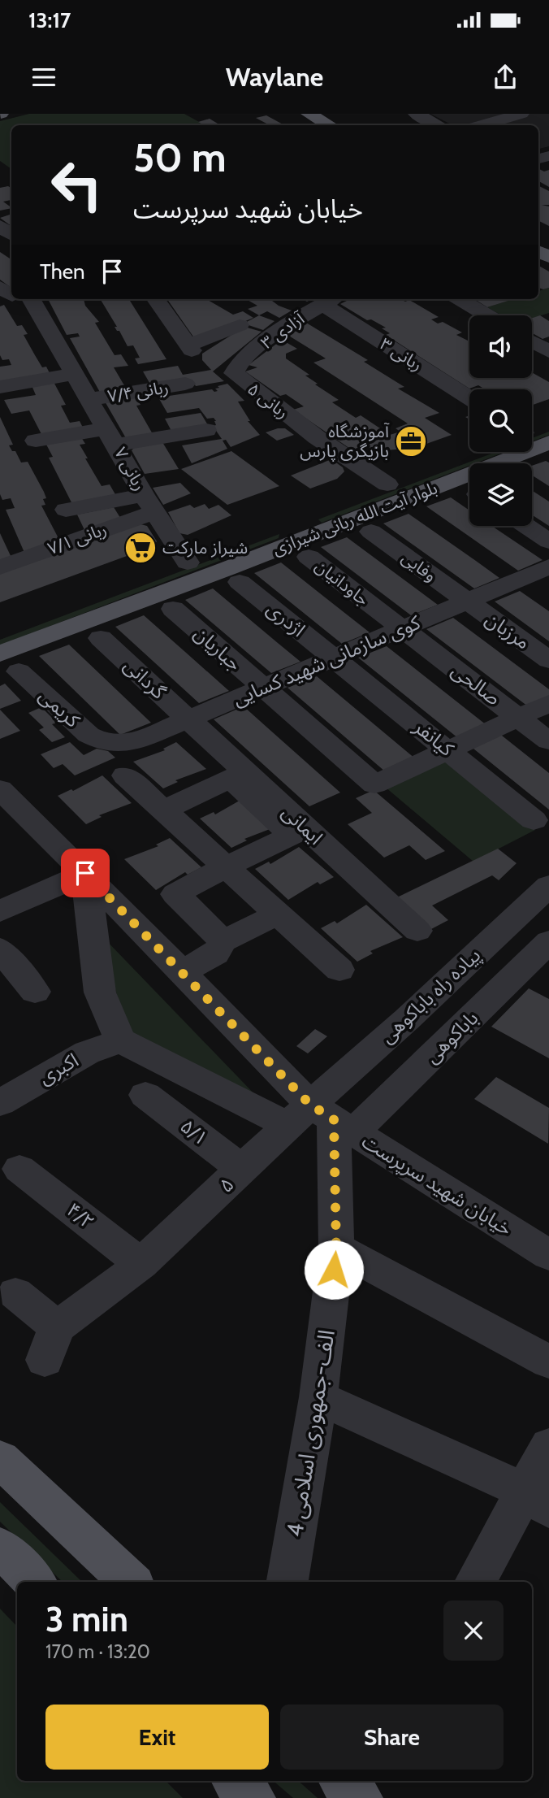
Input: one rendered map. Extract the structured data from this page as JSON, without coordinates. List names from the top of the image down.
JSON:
{
  "streets": {
    "main road": ["بلوار آیت الله ربانی شیرازی"],
    "street": [
      "۳ آزادی",
      "ربانی ۳",
      "ربانی ۷/۴",
      "ربانی ۵",
      "ربانی ۷",
      "ربانی ۷/۱",
      "وفایی",
      "جاودانیان",
      "اژدری",
      "مرزبان",
      "جباریان",
      "کوی سازمانی شهید کسایی",
      "گردانی",
      "صالحی",
      "کریمی",
      "کیانفر",
      "ایمانی",
      "پیاده راه باباکوهی",
      "باباکوهی",
      "اکبری",
      "۵/۱",
      "۵",
      "خیابان شهید سرپرست",
      "۴/۲",
      "4 الف-جمهوری اسلامی"
    ]
  },
  "crossings": [
    ["۳ آزادی", "ربانی ۳"],
    ["۳ آزادی", "ربانی ۵"],
    ["ربانی ۷/۴", "ربانی ۷"],
    ["ربانی ۵", "بلوار آیت الله ربانی شیرازی"],
    ["ربانی ۷", "بلوار آیت الله ربانی شیرازی"],
    ["ربانی ۷", "ربانی ۷/۱"],
    ["بلوار آیت الله ربانی شیرازی", "جاودانیان"],
    ["بلوار آیت الله ربانی شیرازی", "کریمی"],
    ["وفایی", "مرزبان"],
    ["وفایی", "کوی سازمانی شهید کسایی"],
    ["جاودانیان", "کوی سازمانی شهید کسایی"],
    ["جاودانیان", "صالحی"],
    ["اژدری", "کوی سازمانی شهید کسایی"],
    ["اژدری", "کیانفر"],
    ["مرزبان", "کوی سازمانی شهید کسایی"],
    ["جباریان", "کوی سازمانی شهید کسایی"],
    ["جباریان", "کیانفر"],
    ["کوی سازمانی شهید کسایی", "گردانی"],
    ["کوی سازمانی شهید کسایی", "صالحی"],
    ["کوی سازمانی شهید کسایی", "کریمی"],
    ["کوی سازمانی شهید کسایی", "کیانفر"],
    ["کوی سازمانی شهید کسایی", "ایمانی"],
    ["گردانی", "ایمانی"],
    ["پیاده راه باباکوهی", "باباکوهی"],
    ["پیاده راه باباکوهی", "۵"],
    ["پیاده راه باباکوهی", "خیابان شهید سرپرست"],
    ["پیاده راه باباکوهی", "4 الف-جمهوری اسلامی"],
    ["باباکوهی", "۵"],
    ["باباکوهی", "خیابان شهید سرپرست"],
    ["باباکوهی", "4 الف-جمهوری اسلامی"],
    ["اکبری", "خیابان شهید سرپرست"],
    ["۵/۱", "۵"],
    ["۵", "خیابان شهید سرپرست"],
    ["۵", "۴/۲"],
    ["۵", "4 الف-جمهوری اسلامی"],
    ["خیابان شهید سرپرست", "4 الف-جمهوری اسلامی"]
  ],
  "places": {
    "office": ["آموزشگاه بازیگری پارس"],
    "supermarket": ["شیراز مارکت"]
  },
  "page": {
    "status": "13:17",
    "header": "Waylane",
    "turn": ["50 m", "خیابان شهید سرپرست"],
    "then": "Then",
    "heading": ["3 min", "170 m · 13:20"],
    "buttons": ["Exit", "Share"]
  }
}
